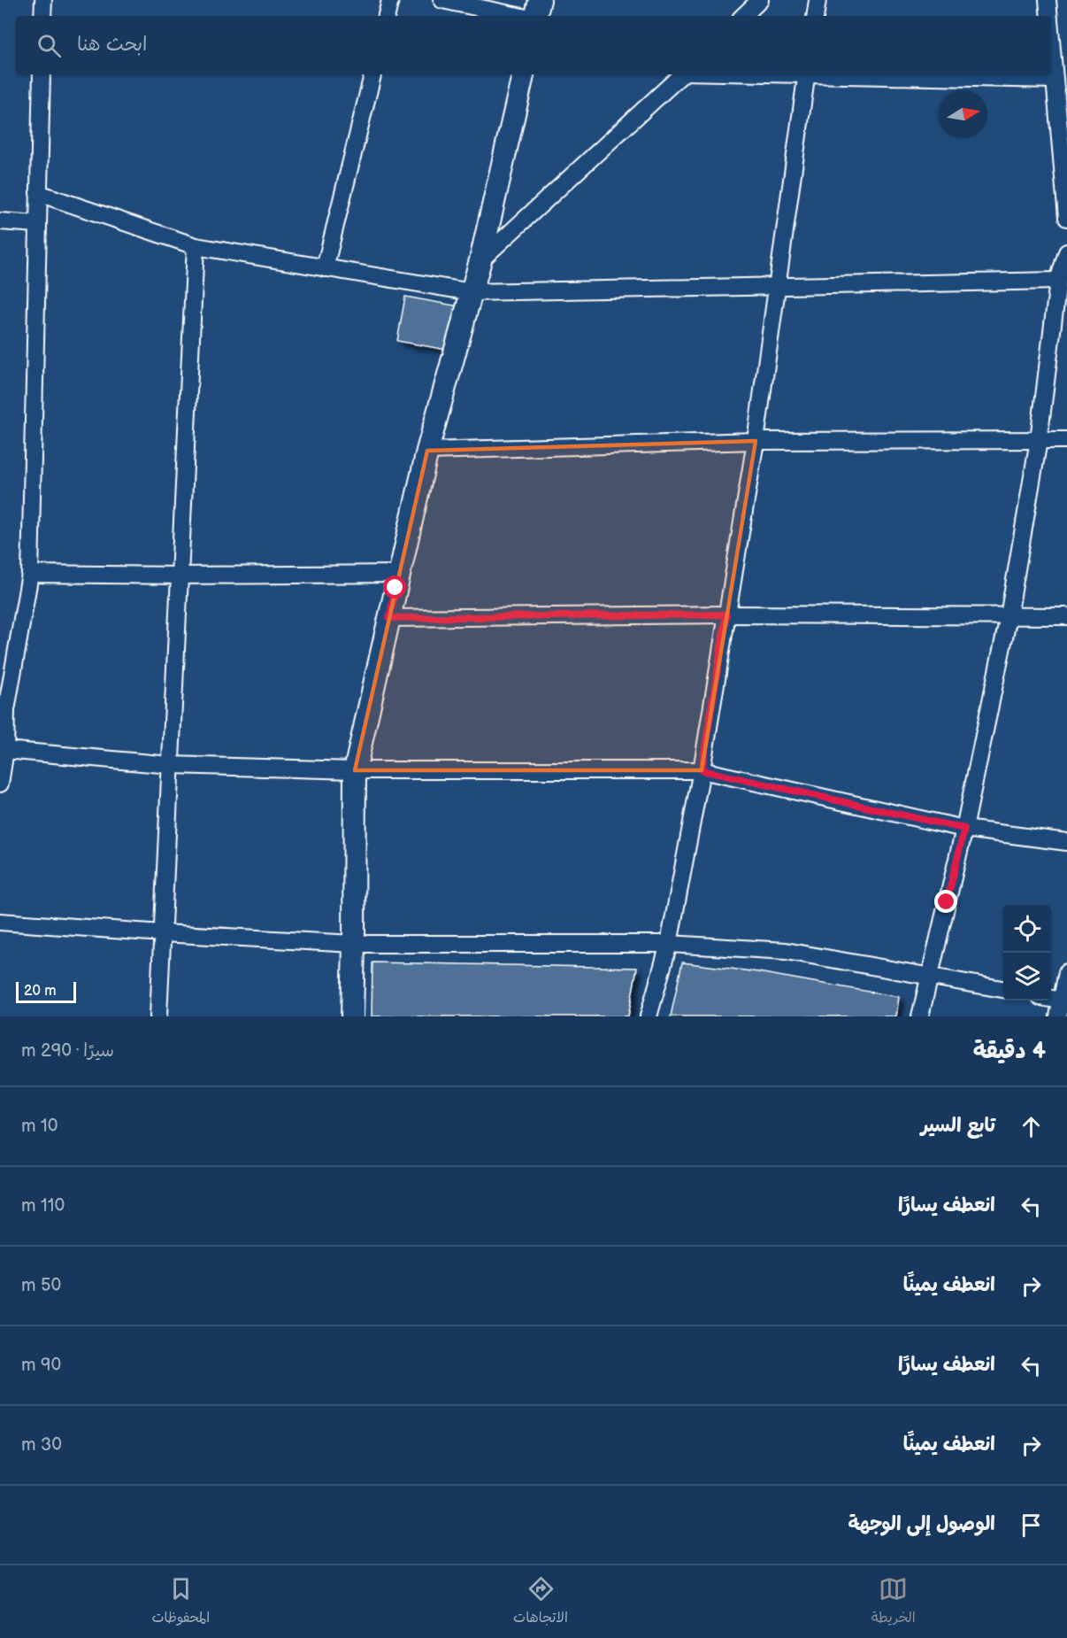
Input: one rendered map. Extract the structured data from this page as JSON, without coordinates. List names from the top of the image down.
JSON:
{
  "scale_bar": "20 m",
  "north": "right",
  "page": {
    "search": "ابحث هنا",
    "scale": "20 m",
    "heading": ["4 دقيقة", "سيرًا · 290 m"],
    "list": [
      ["تابع السير", "10 m"],
      ["انعطف يسارًا", "110 m"],
      ["انعطف يمينًا", "50 m"],
      ["انعطف يسارًا", "90 m"],
      ["انعطف يمينًا", "30 m"],
      "الوصول إلى الوجهة"
    ],
    "nav": ["الخريطة", "الاتجاهات", "المحفوظات"]
  }
}
